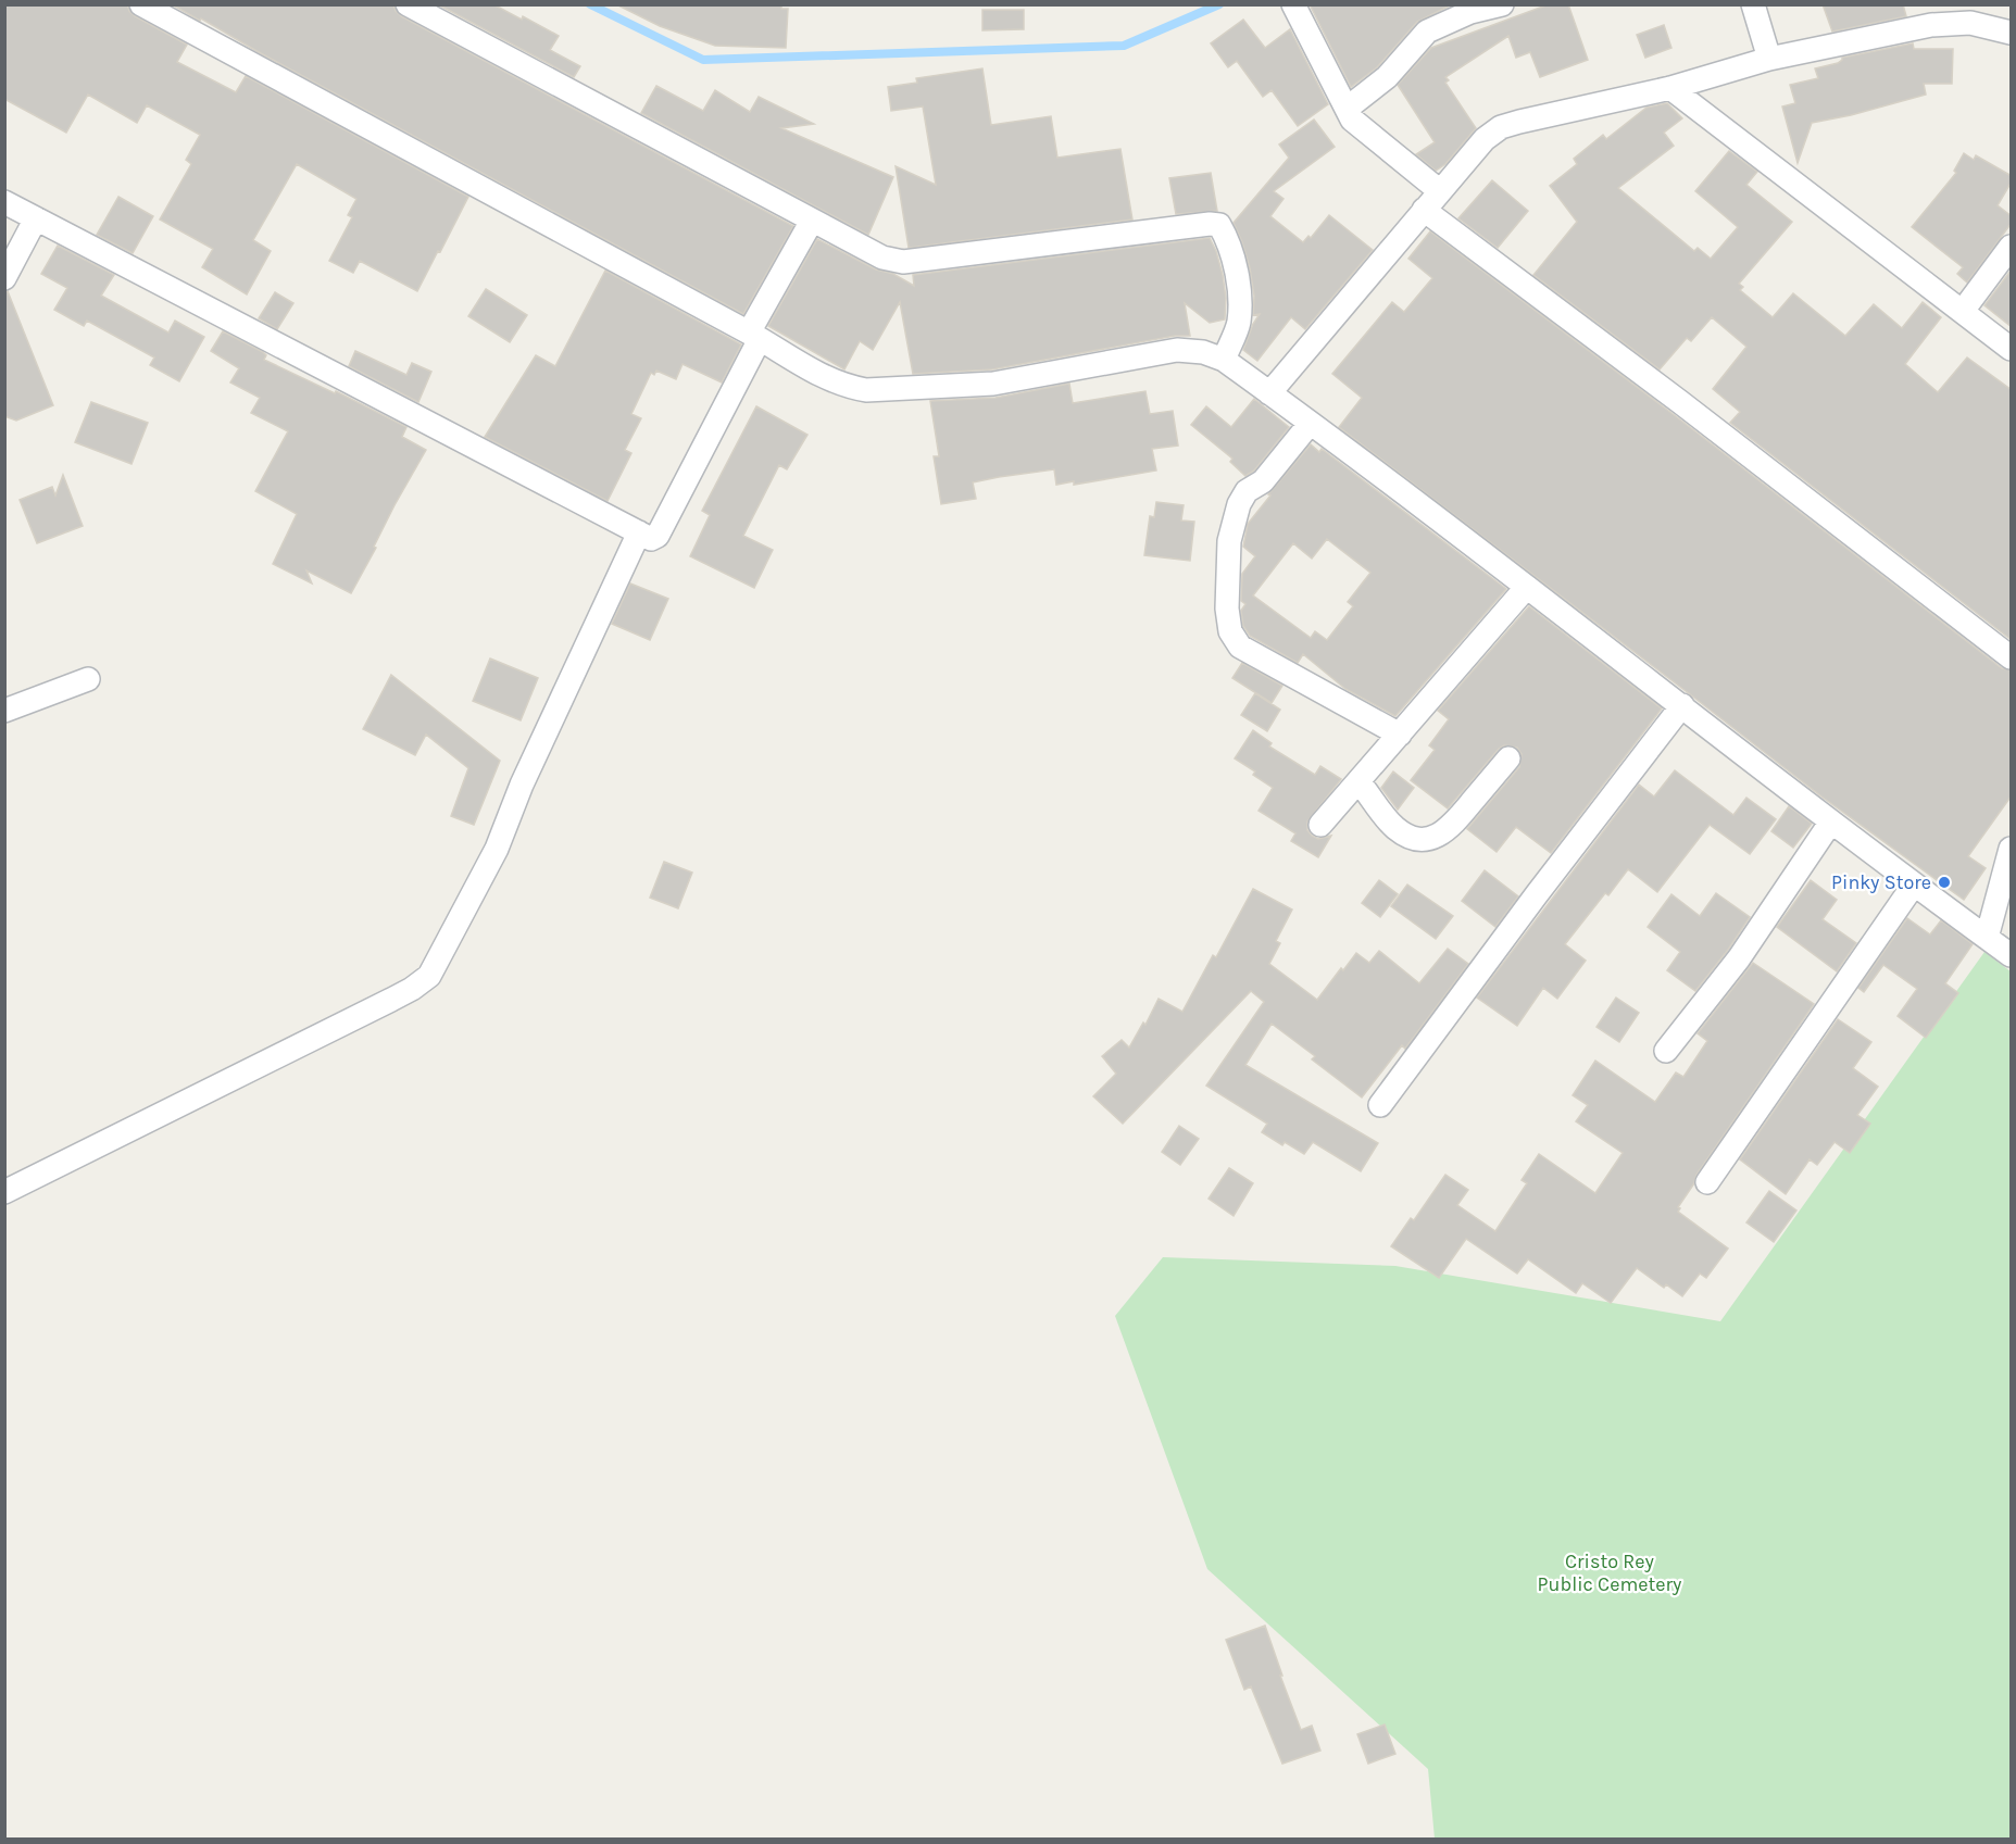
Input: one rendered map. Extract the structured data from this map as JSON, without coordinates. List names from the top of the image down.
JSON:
{
  "parks": ["Cristo Rey Public Cemetery"],
  "places": ["Pinky Store"]
}
